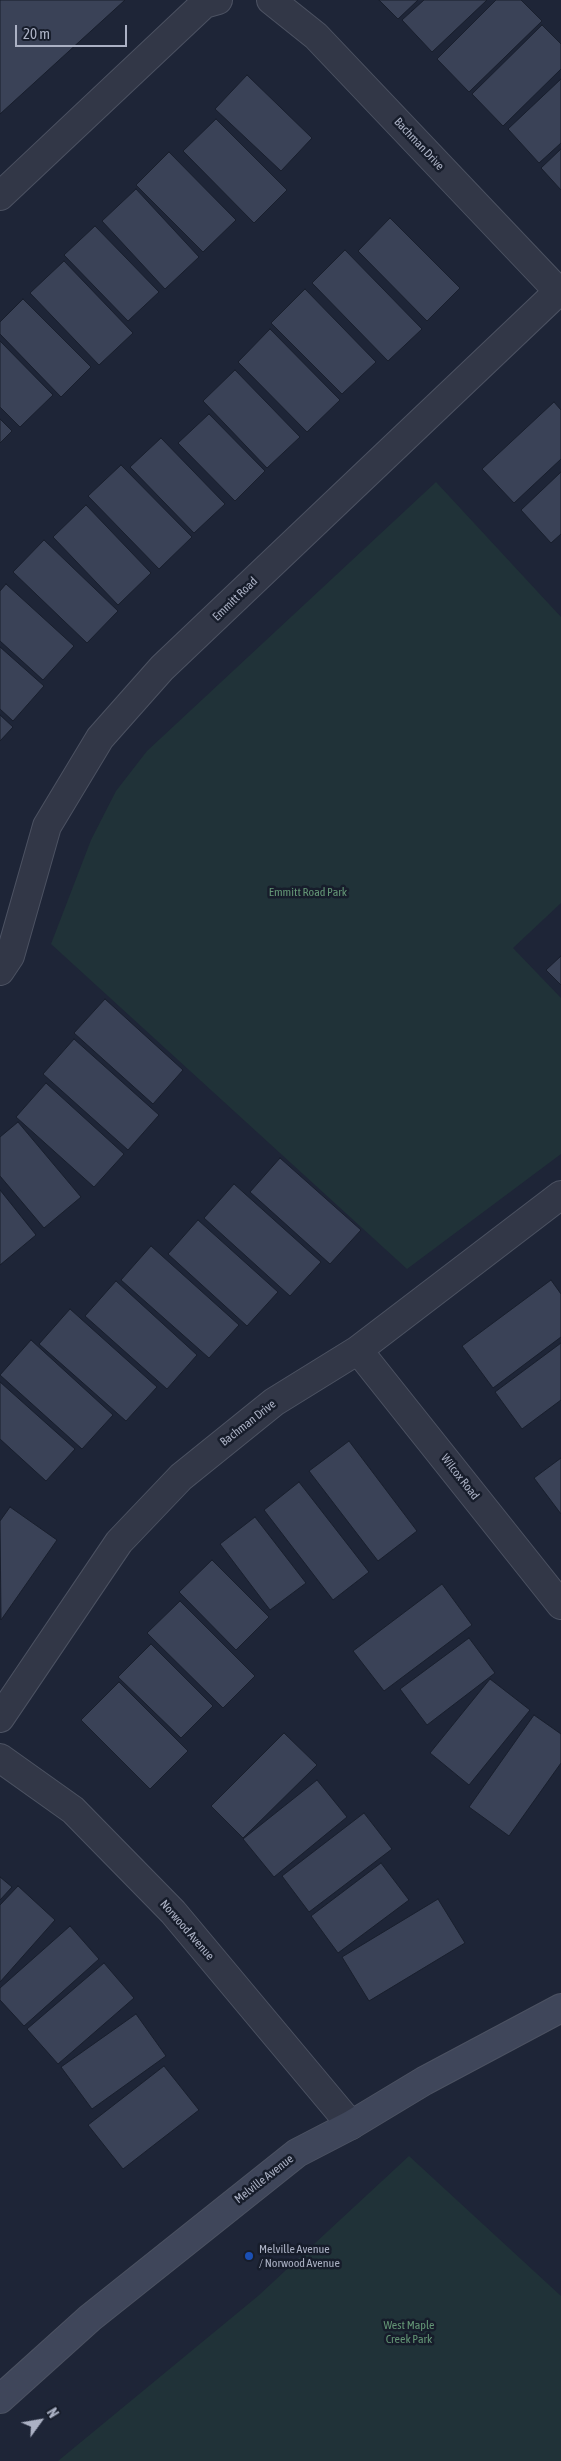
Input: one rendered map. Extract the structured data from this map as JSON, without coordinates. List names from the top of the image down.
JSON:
{
  "streets": {
    "street": [
      "Bachman Drive",
      "Emmitt Road",
      "Wilcox Road",
      "Norwood Avenue",
      "Melville Avenue"
    ]
  },
  "crossings": [
    ["Bachman Drive", "Emmitt Road"],
    ["Bachman Drive", "Wilcox Road"],
    ["Norwood Avenue", "Melville Avenue"]
  ],
  "parks": ["Emmitt Road Park", "West Maple Creek Park"],
  "places": ["Melville Avenue / Norwood Avenue"],
  "scale_bar": "20 m",
  "north": "top right"
}
